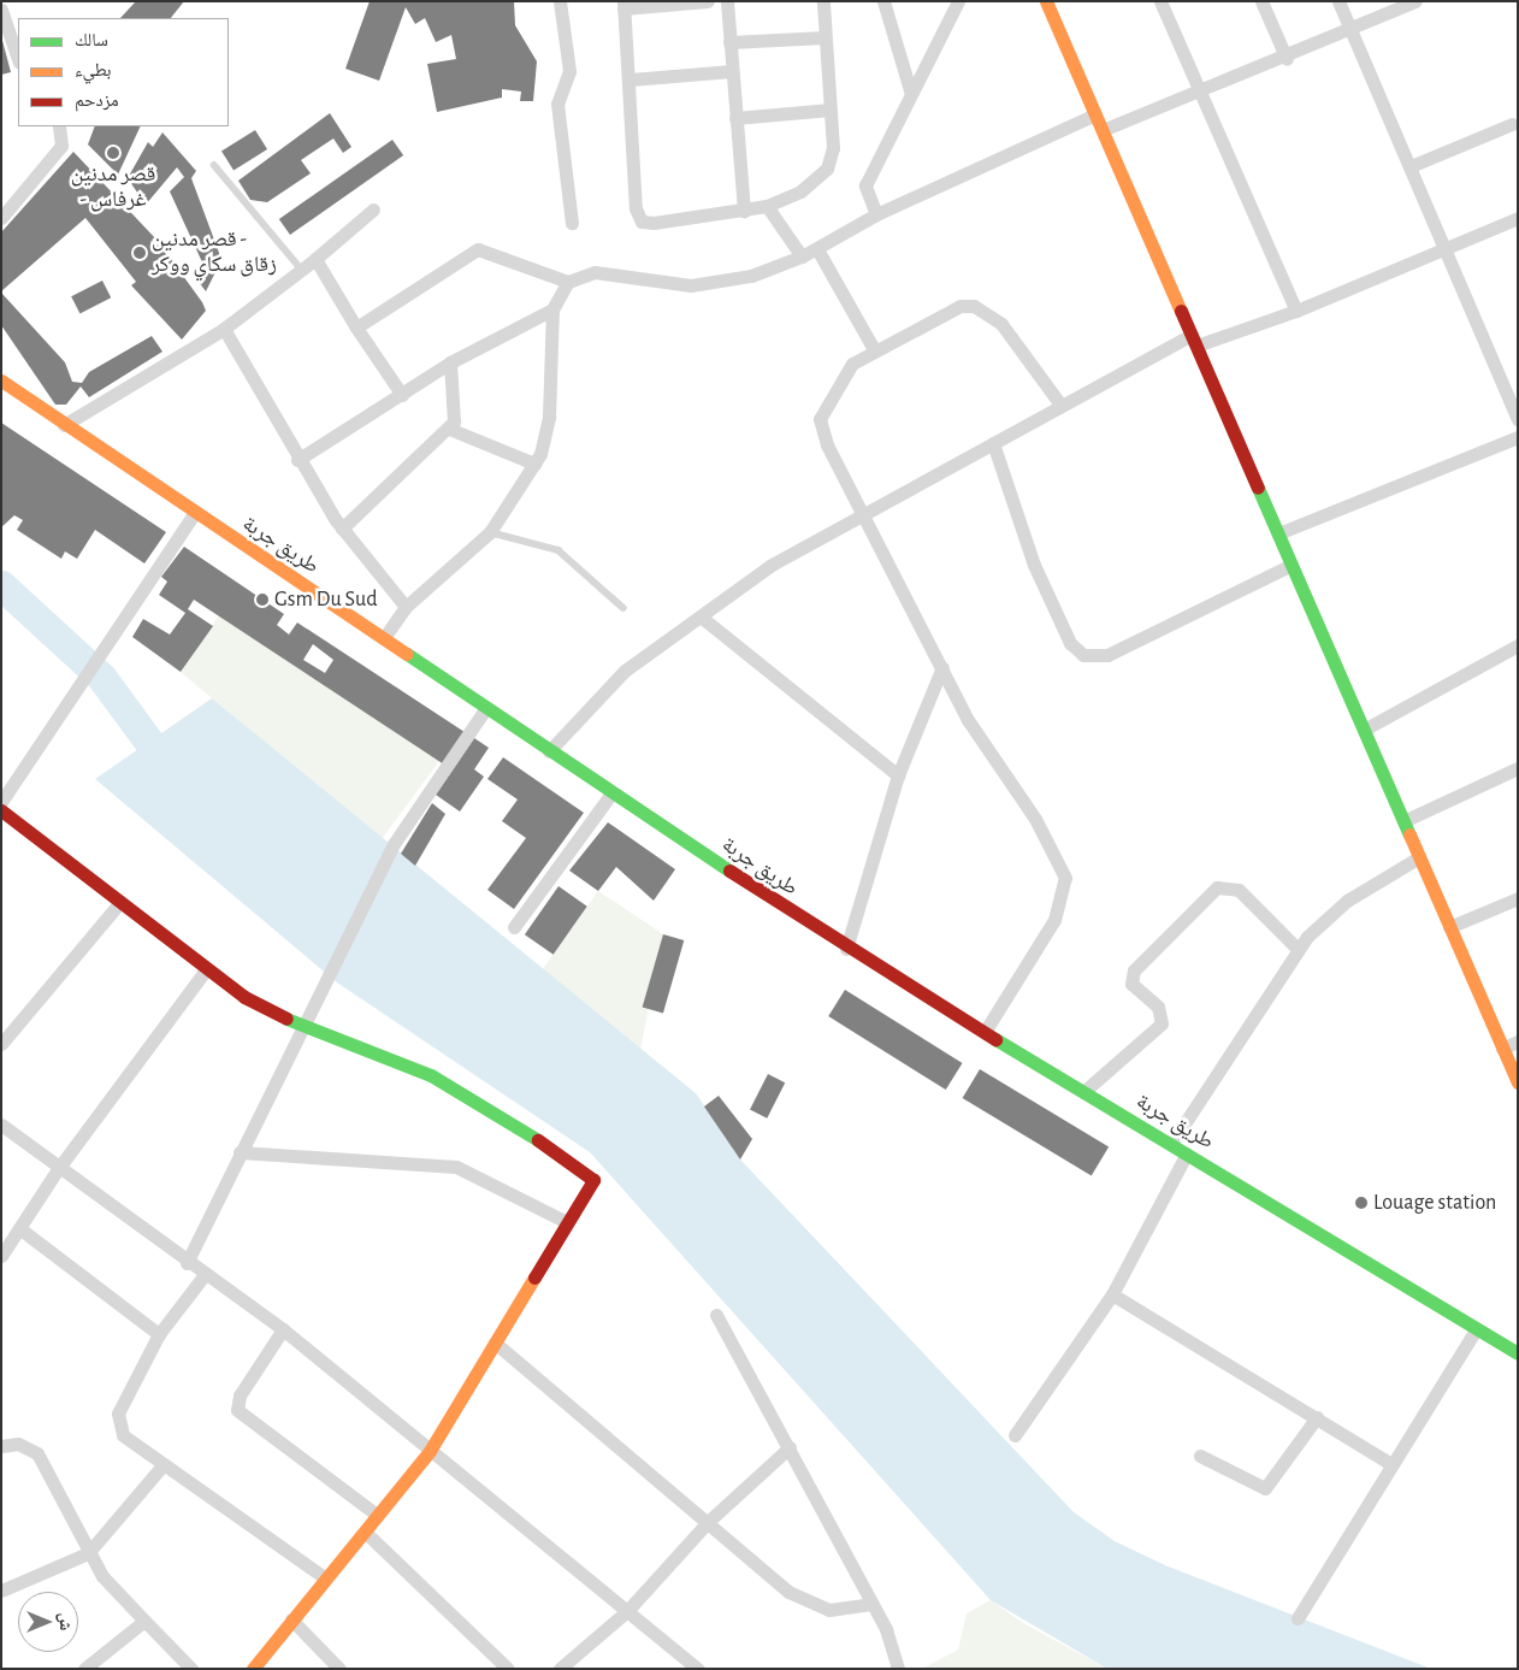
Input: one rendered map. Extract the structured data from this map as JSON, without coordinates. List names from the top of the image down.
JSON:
{
  "streets": {
    "main road": ["طريق جربة"]
  },
  "places": [
    "قصر مدنين - غرفاس",
    "قصر مدنين - زقاق سكاي ووكر",
    "Gsm Du Sud",
    "Louage station"
  ],
  "legend": ["سالك", "بطيء", "مزدحم"],
  "north": "right"
}
